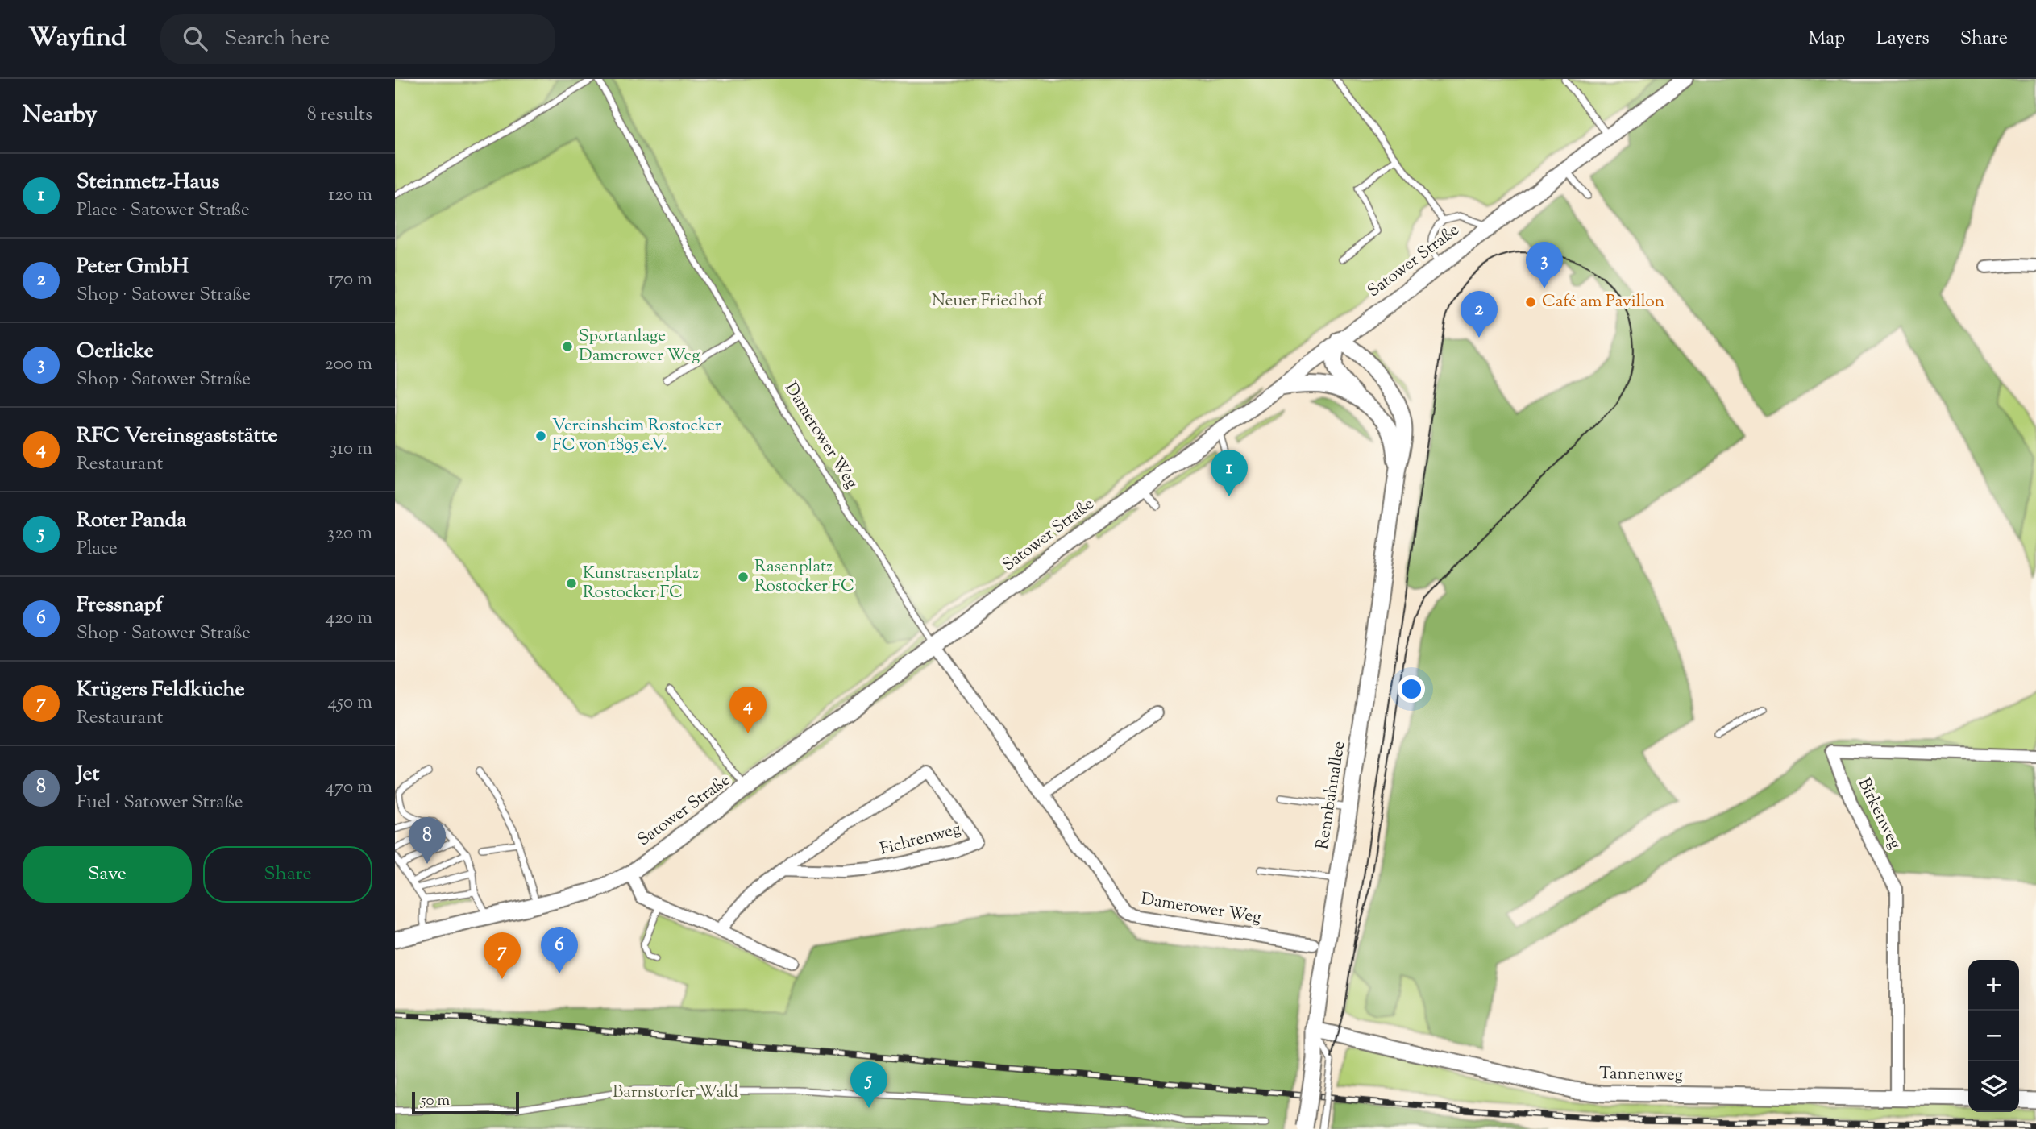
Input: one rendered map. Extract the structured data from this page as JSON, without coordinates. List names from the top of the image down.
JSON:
{
  "streets": {
    "main road": ["Satower Straße", "Rennbahnallee", "Tannenweg"],
    "street": ["Damerower Weg", "Birkenweg", "Fichtenweg"]
  },
  "crossings": [
    ["Satower Straße", "Damerower Weg"],
    ["Satower Straße", "Rennbahnallee"],
    ["Rennbahnallee", "Tannenweg"],
    ["Birkenweg", "Tannenweg"]
  ],
  "parks": ["Neuer Friedhof", "Barnstorfer Wald"],
  "places": [
    "Café am Pavillon",
    "Sportanlage Damerower Weg",
    "Vereinsheim Rostocker FC von 1895 e.V.",
    "Rasenplatz Rostocker FC",
    "Kunstrasenplatz Rostocker FC"
  ],
  "scale_bar": "50 m",
  "page": {
    "header": "Wayfind",
    "search": "Search here",
    "nav": ["Map", "Layers", "Share"],
    "heading": ["Nearby", "8 results"],
    "list": [
      {
        "mark": "1",
        "name": "Steinmetz-Haus",
        "note": "Place · Satower Straße",
        "value": "120 m"
      },
      {
        "mark": "2",
        "name": "Peter GmbH",
        "note": "Shop · Satower Straße",
        "value": "170 m"
      },
      {
        "mark": "3",
        "name": "Oerlicke",
        "note": "Shop · Satower Straße",
        "value": "200 m"
      },
      {
        "mark": "4",
        "name": "RFC Vereinsgaststätte",
        "note": "Restaurant",
        "value": "310 m"
      },
      {
        "mark": "5",
        "name": "Roter Panda",
        "note": "Place",
        "value": "320 m"
      },
      {
        "mark": "6",
        "name": "Fressnapf",
        "note": "Shop · Satower Straße",
        "value": "420 m"
      },
      {
        "mark": "7",
        "name": "Krügers Feldküche",
        "note": "Restaurant",
        "value": "450 m"
      },
      {
        "mark": "8",
        "name": "Jet",
        "note": "Fuel · Satower Straße",
        "value": "470 m"
      }
    ],
    "pins": [
      "3",
      "2",
      "1",
      "4",
      "8",
      "6",
      "7",
      "5"
    ],
    "buttons": ["Save", "Share"],
    "map_buttons": ["+", "−"],
    "scale": "50 m"
  }
}
